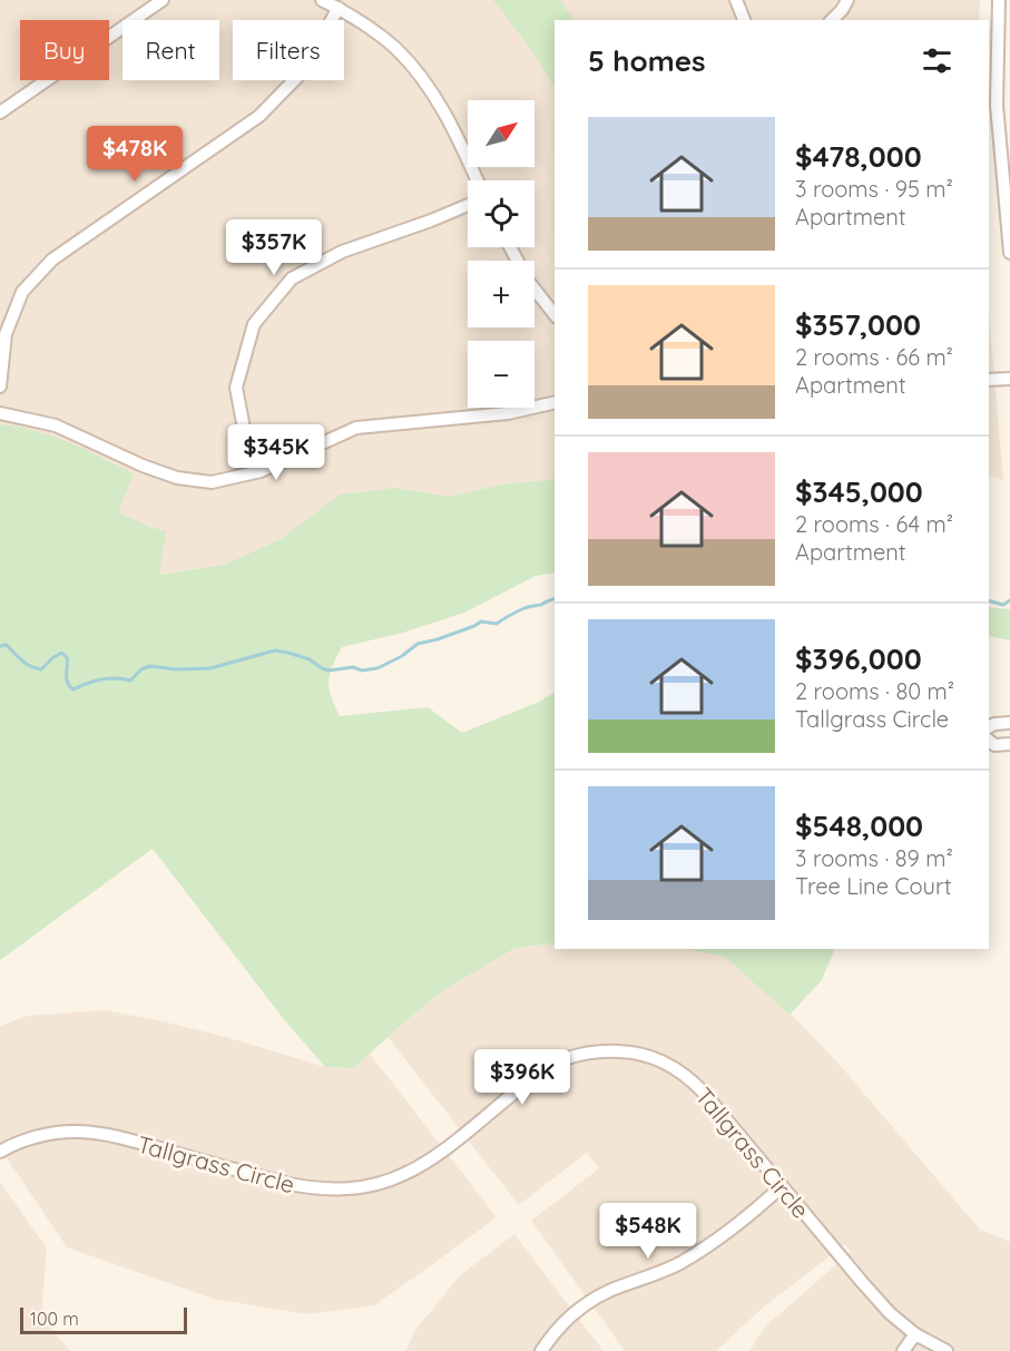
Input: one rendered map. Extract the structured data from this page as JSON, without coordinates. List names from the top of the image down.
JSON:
{
  "streets": {
    "street": ["Tallgrass Circle"]
  },
  "scale_bar": "100 m",
  "north": "top right",
  "page": {
    "chip": ["Buy", "Rent", "Filters"],
    "heading": "5 homes",
    "map_buttons": ["+", "−"],
    "list": [
      {
        "name": "$478,000",
        "note": "3 rooms · 95 m² · Apartment"
      },
      {
        "name": "$357,000",
        "note": "2 rooms · 66 m² · Apartment"
      },
      {
        "name": "$345,000",
        "note": "2 rooms · 64 m² · Apartment"
      },
      {
        "name": "$396,000",
        "note": "2 rooms · 80 m² · Tallgrass Circle"
      },
      {
        "name": "$548,000",
        "note": "3 rooms · 89 m² · Tree Line Court"
      }
    ],
    "price": [
      "$478K",
      "$357K",
      "$345K",
      "$396K",
      "$548K"
    ],
    "scale": "100 m"
  }
}
